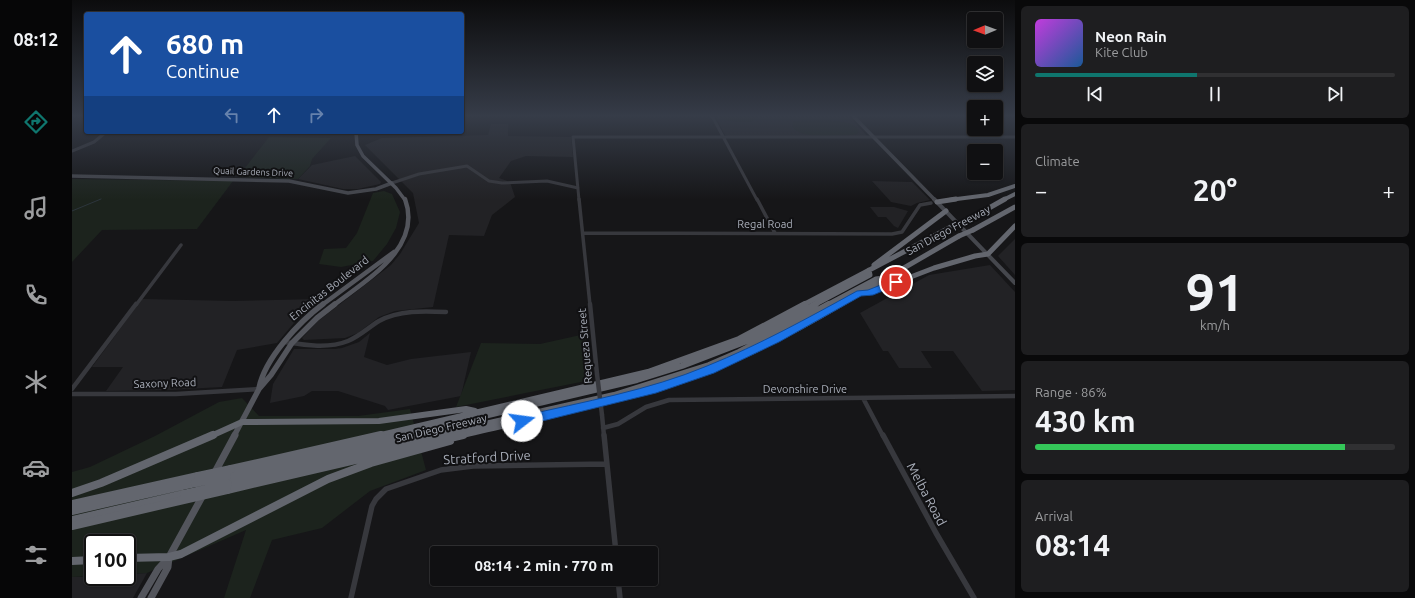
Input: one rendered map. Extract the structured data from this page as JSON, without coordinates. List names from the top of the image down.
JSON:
{
  "streets": {
    "highway": ["San Diego Freeway"],
    "main road": ["Quail Gardens Drive", "Encinitas Boulevard"],
    "street": [
      "Regal Road",
      "Requeza Street",
      "Saxony Road",
      "Devonshire Drive",
      "Stratford Drive",
      "Melba Road"
    ]
  },
  "crossings": [
    ["Quail Gardens Drive", "Encinitas Boulevard"],
    ["Regal Road", "Requeza Street"],
    ["Encinitas Boulevard", "Saxony Road"],
    ["Requeza Street", "Devonshire Drive"],
    ["Requeza Street", "Stratford Drive"],
    ["Devonshire Drive", "Melba Road"]
  ],
  "north": "left",
  "page": {
    "tabs": "08:12",
    "map_buttons": ["+", "−"],
    "turn": ["680 m", "Continue"],
    "song": ["Neon Rain", "Kite Club"],
    "tile": [
      "Climate",
      ["91", "km/h"],
      ["Range · 86%", "430 km"],
      ["Arrival", "08:14"]
    ],
    "heat": ["−", "20°", "+"],
    "limit": "100",
    "trip": "08:14 · 2 min · 770 m"
  }
}
